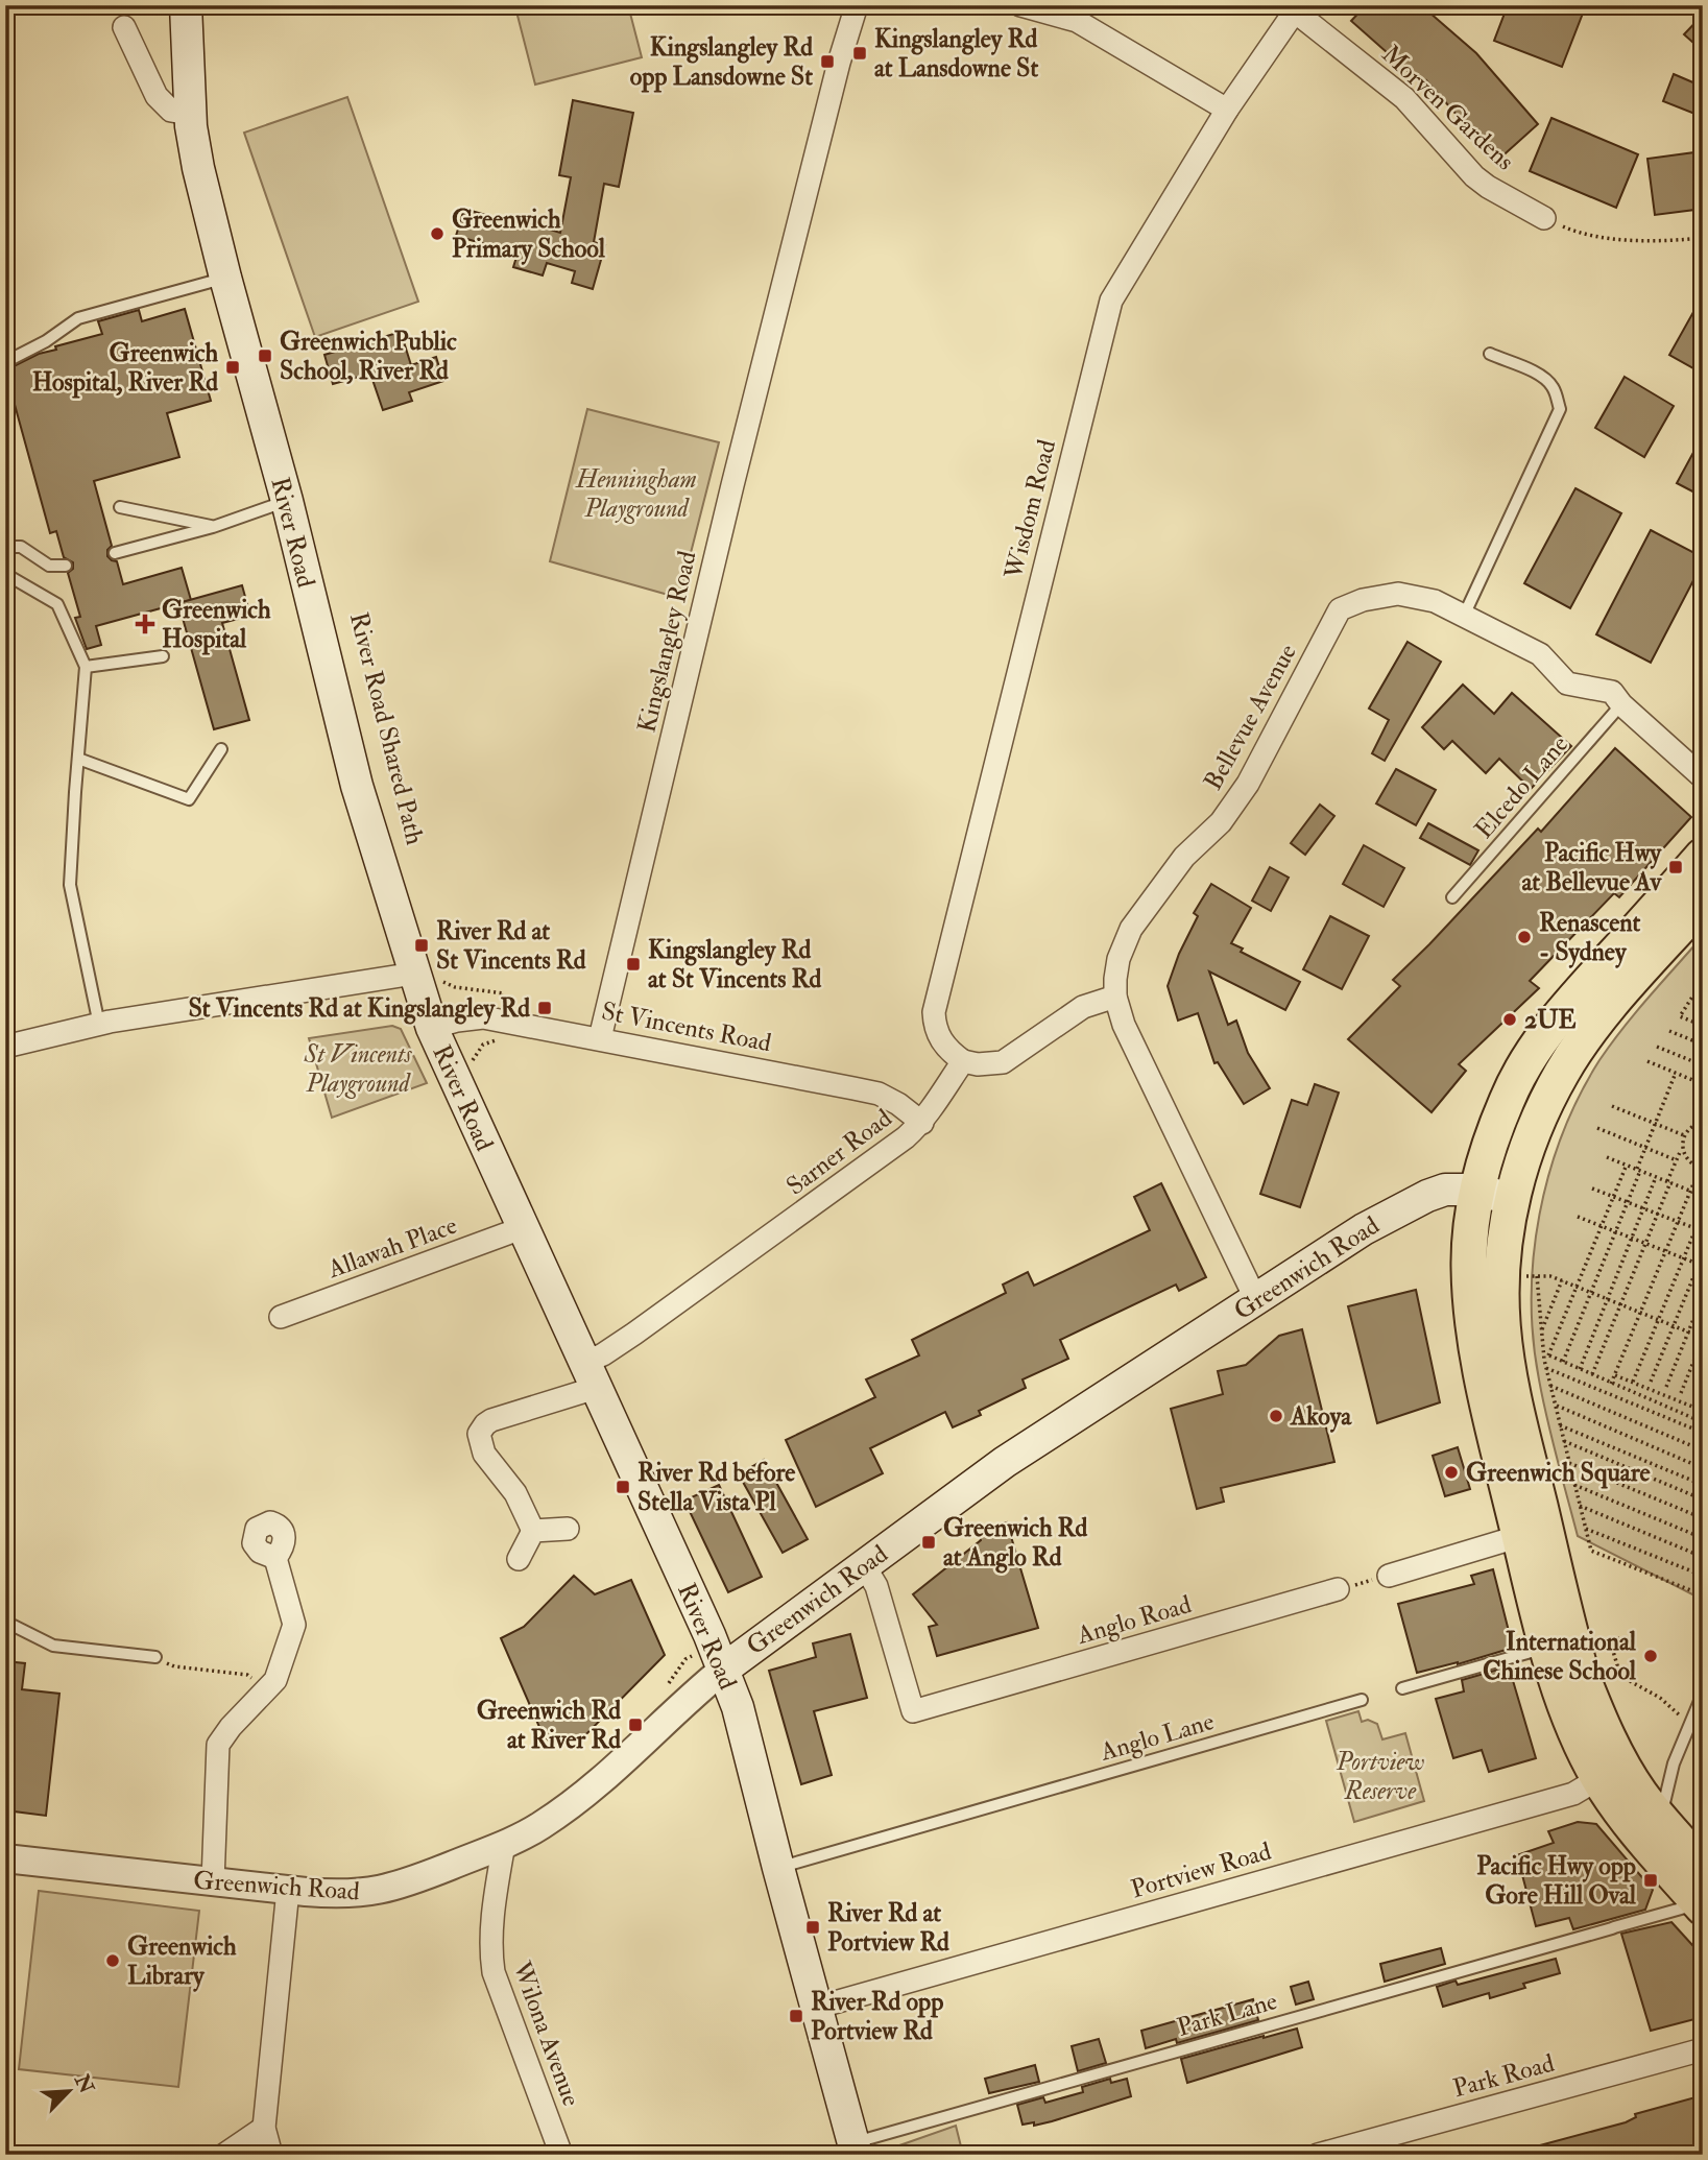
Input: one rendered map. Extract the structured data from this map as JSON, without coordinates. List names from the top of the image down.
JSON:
{
  "streets": {
    "main road": ["River Road", "Greenwich Road"],
    "street": [
      "Morven Gardens",
      "Wisdom Road",
      "Kingslangley Road",
      "Bellevue Avenue",
      "St Vincents Road",
      "Sarner Road",
      "Allawah Place",
      "Anglo Road",
      "Portview Road",
      "Wilona Avenue",
      "Park Road"
    ],
    "lane": ["Elcedo Lane", "Anglo Lane", "Park Lane"]
  },
  "crossings": [
    ["Morven Gardens", "Wisdom Road"],
    ["Wisdom Road", "Sarner Road"],
    ["River Road", "St Vincents Road"],
    ["River Road", "Sarner Road"],
    ["River Road", "Allawah Place"],
    ["River Road", "Greenwich Road"],
    ["River Road", "Anglo Lane"],
    ["River Road", "Portview Road"],
    ["River Road", "Park Lane"],
    ["Kingslangley Road", "St Vincents Road"],
    ["Bellevue Avenue", "Elcedo Lane"],
    ["Bellevue Avenue", "Greenwich Road"],
    ["St Vincents Road", "Sarner Road"],
    ["Greenwich Road", "Anglo Road"],
    ["Greenwich Road", "Wilona Avenue"]
  ],
  "parks": ["Henningham Playground", "St Vincents Playground", "Portview Reserve"],
  "places": {
    "transit": [
      "Kingslangley Rd at Lansdowne St",
      "Kingslangley Rd opp Lansdowne St",
      "Greenwich Public School, River Rd",
      "Greenwich Hospital, River Rd",
      "Pacific Hwy at Bellevue Av",
      "River Rd at St Vincents Rd",
      "Kingslangley Rd at St Vincents Rd",
      "St Vincents Rd at Kingslangley Rd",
      "River Rd before Stella Vista Pl",
      "Greenwich Rd at Anglo Rd",
      "Greenwich Rd at River Rd",
      "Pacific Hwy opp Gore Hill Oval",
      "River Rd at Portview Rd",
      "River Rd opp Portview Rd"
    ],
    "other": [
      "Greenwich Primary School",
      "Renascent - Sydney",
      "2UE",
      "Akoya",
      "Greenwich Square",
      "International Chinese School",
      "Greenwich Library"
    ],
    "health": ["Greenwich Hospital"]
  },
  "north": "top right"
}
